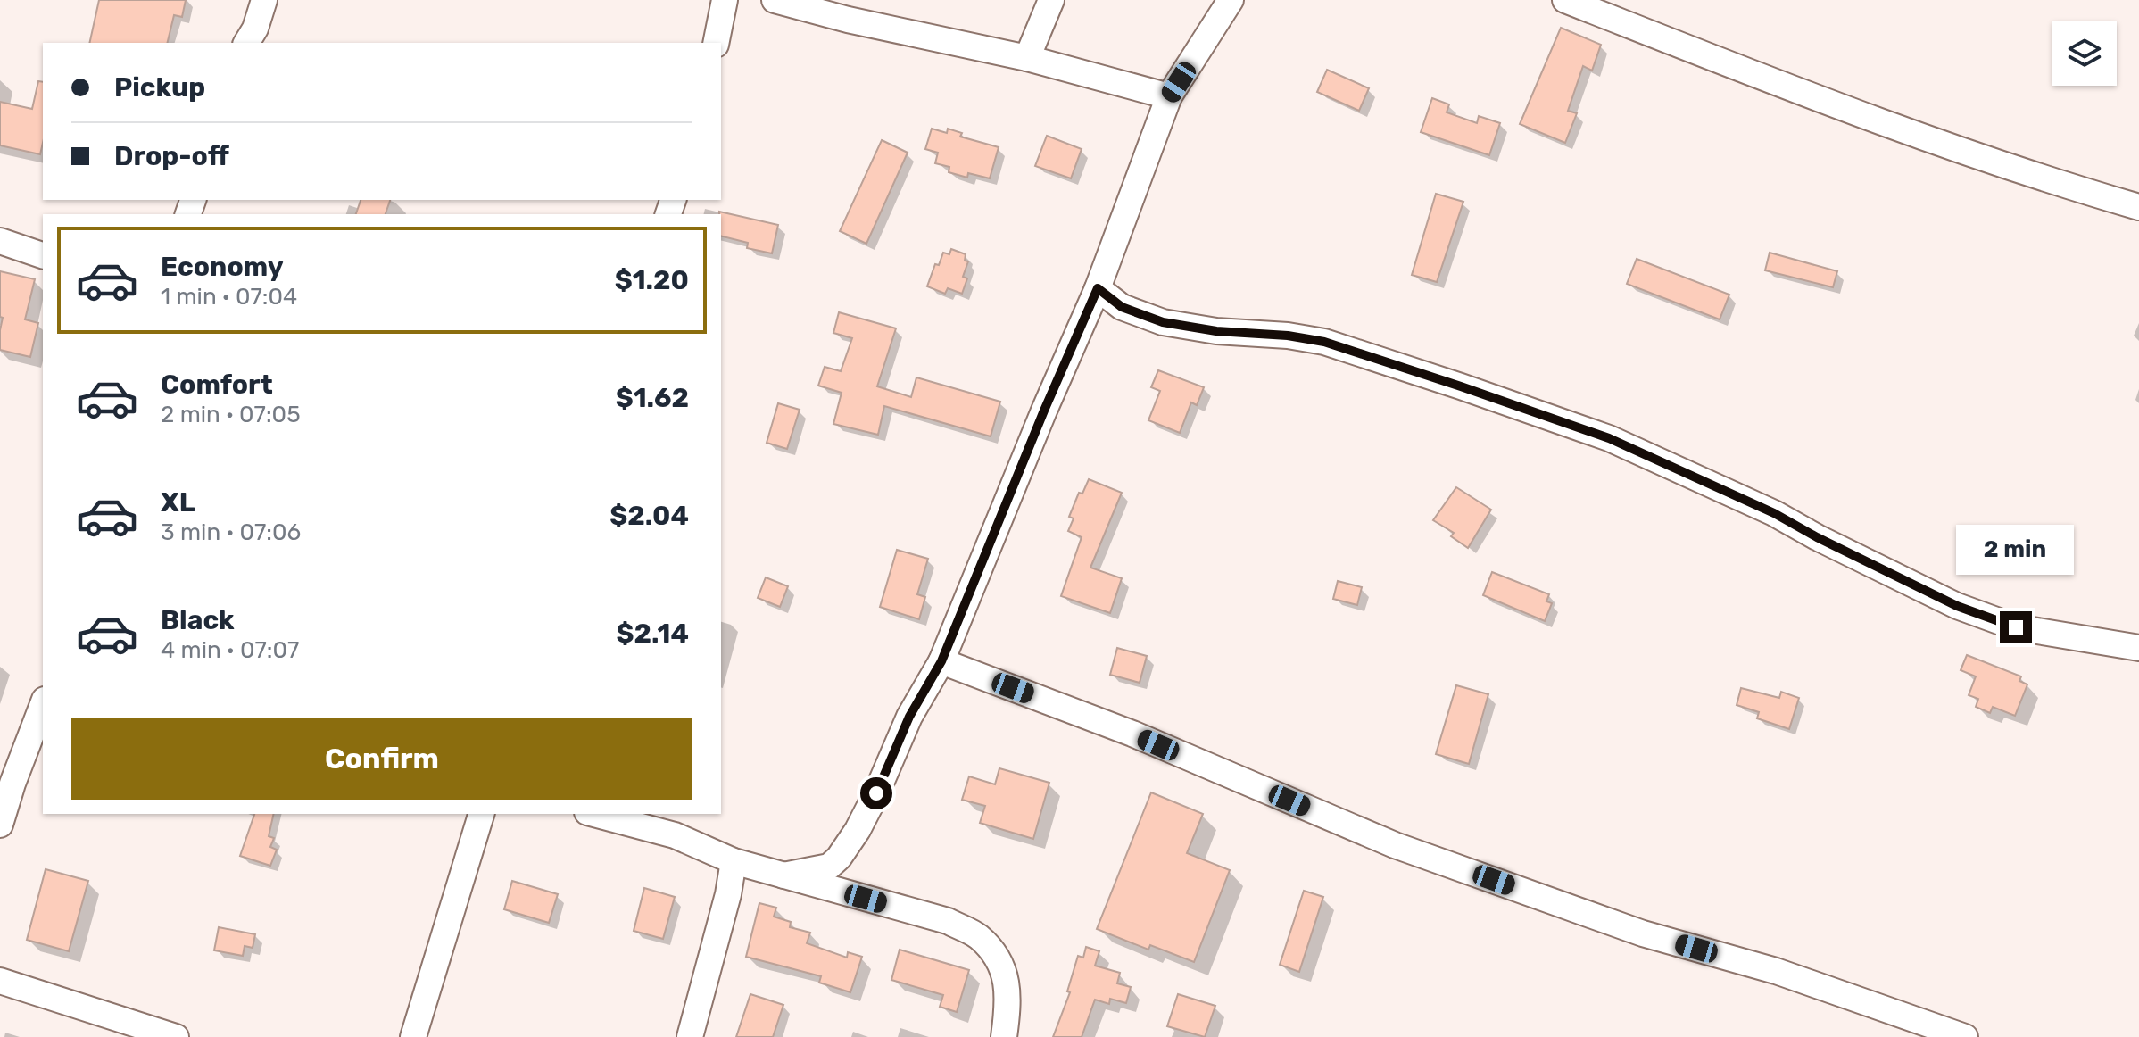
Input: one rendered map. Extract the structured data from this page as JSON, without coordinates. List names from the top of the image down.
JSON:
{
  "page": {
    "banner": ["Pickup", "Drop-off"],
    "list": [
      {
        "name": "Economy",
        "note": "1 min · 07:04",
        "value": "$1.20"
      },
      {
        "name": "Comfort",
        "note": "2 min · 07:05",
        "value": "$1.62"
      },
      {
        "name": "XL",
        "note": "3 min · 07:06",
        "value": "$2.04"
      },
      {
        "name": "Black",
        "note": "4 min · 07:07",
        "value": "$2.14"
      }
    ],
    "bubble": "2 min",
    "buttons": "Confirm"
  }
}
